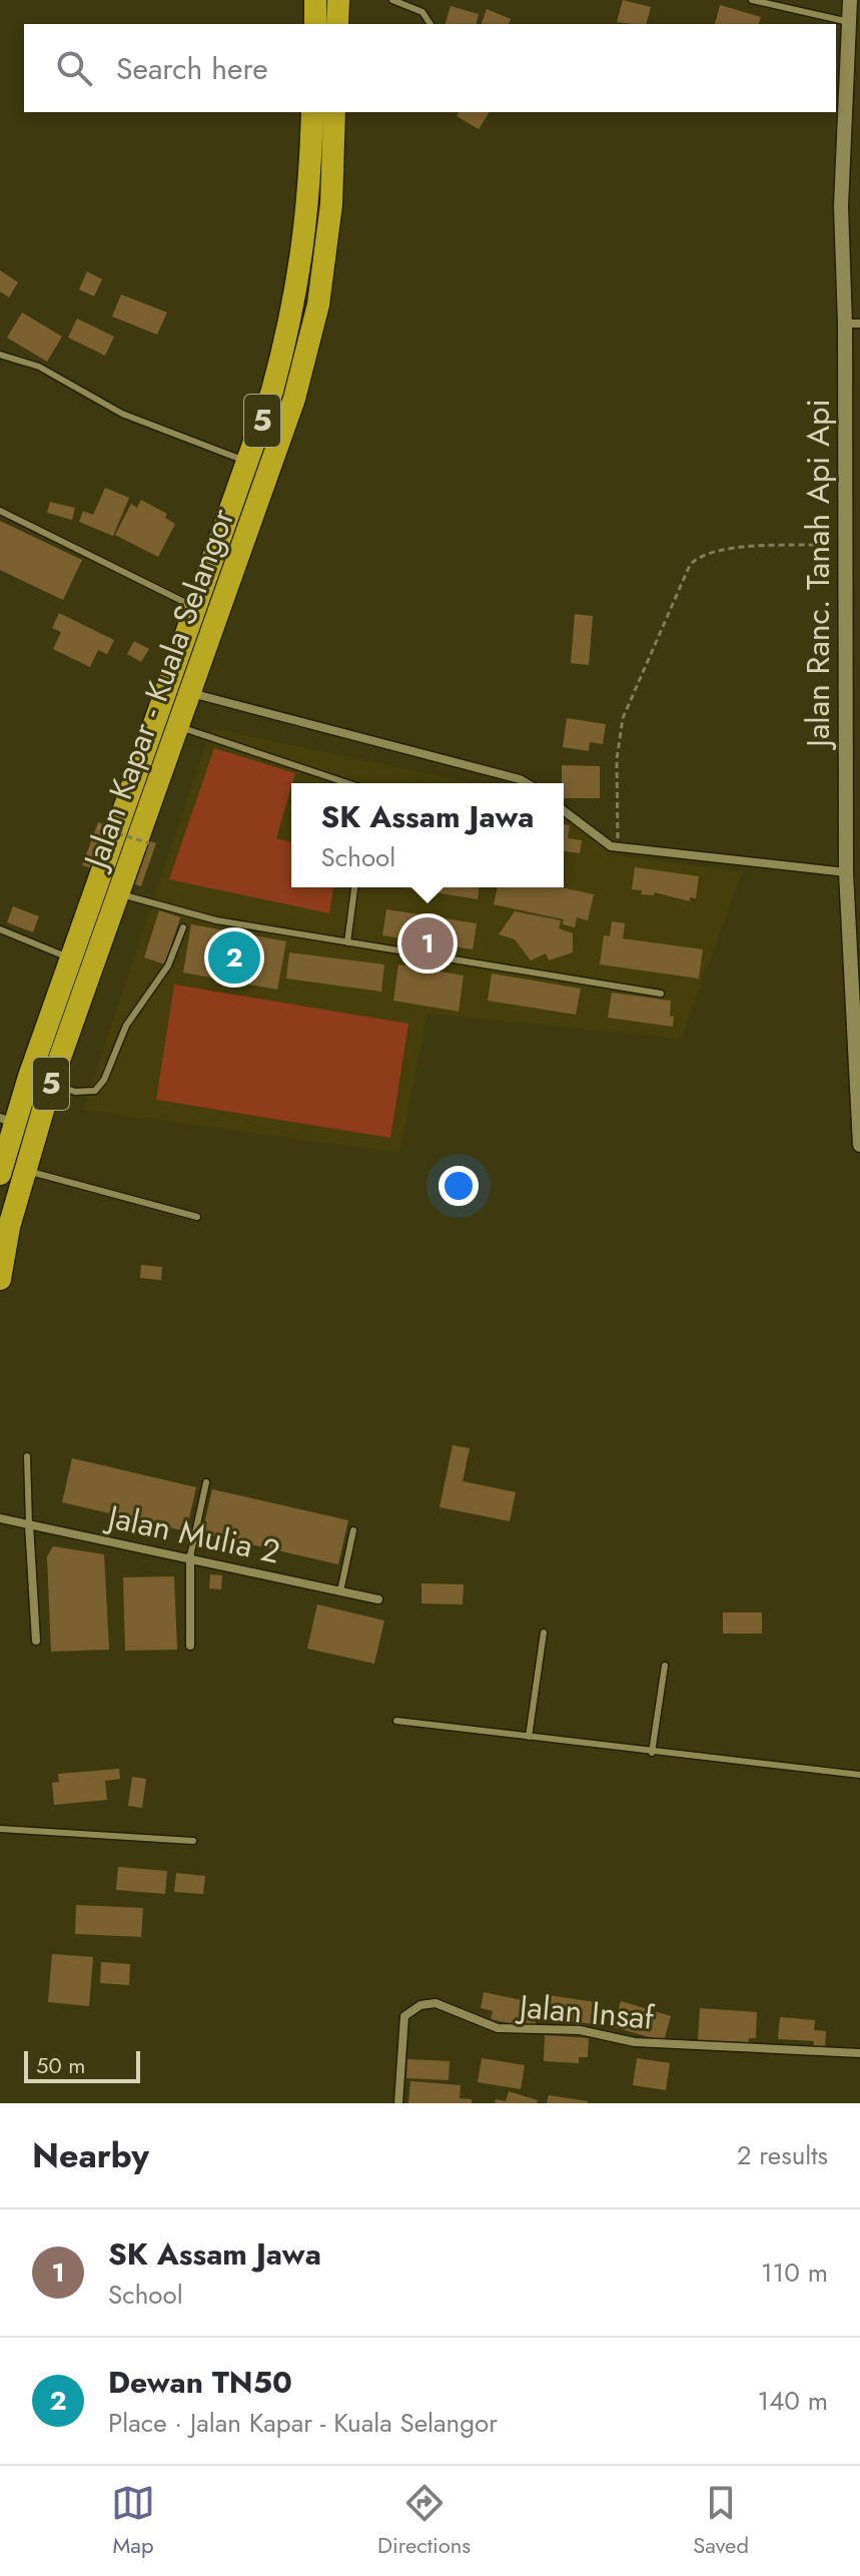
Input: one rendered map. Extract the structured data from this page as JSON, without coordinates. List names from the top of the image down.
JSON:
{
  "streets": {
    "highway": ["5", "Jalan Kapar - Kuala Selangor"],
    "street": ["Jalan Ranc. Tanah Api Api", "Jalan Mulia 2", "Jalan Insaf"]
  },
  "scale_bar": "50 m",
  "page": {
    "search": "Search here",
    "popup": ["SK Assam Jawa", "School"],
    "pins": ["1", "2"],
    "scale": "50 m",
    "heading": ["Nearby", "2 results"],
    "list": [
      {
        "mark": "1",
        "name": "SK Assam Jawa",
        "note": "School",
        "value": "110 m"
      },
      {
        "mark": "2",
        "name": "Dewan TN50",
        "note": "Place · Jalan Kapar - Kuala Selangor",
        "value": "140 m"
      }
    ],
    "nav": ["Map", "Directions", "Saved"]
  }
}
